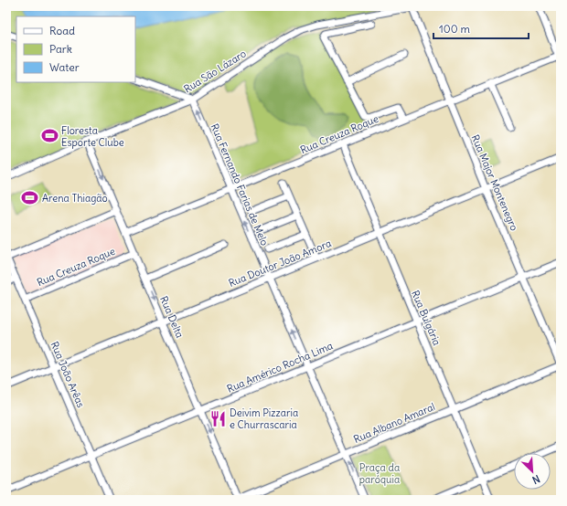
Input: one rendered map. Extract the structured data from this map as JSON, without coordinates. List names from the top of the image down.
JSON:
{
  "streets": {
    "street": [
      "Rua São Lázaro",
      "Rua Creuza Roque",
      "Rua Major Montenegro",
      "Rua Fernando Farias de Melo",
      "Rua Doutor João Amora",
      "Rua Delta",
      "Rua Bulgária",
      "Rua Américo Rocha Lima",
      "Rua João Arêas",
      "Rua Albano Amaral"
    ]
  },
  "crossings": [
    ["Rua São Lázaro", "Rua Major Montenegro"],
    ["Rua São Lázaro", "Rua Fernando Farias de Melo"],
    ["Rua São Lázaro", "Rua Delta"],
    ["Rua Creuza Roque", "Rua Major Montenegro"],
    ["Rua Creuza Roque", "Rua Fernando Farias de Melo"],
    ["Rua Creuza Roque", "Rua Delta"],
    ["Rua Creuza Roque", "Rua Bulgária"],
    ["Rua Creuza Roque", "Rua João Arêas"],
    ["Rua Major Montenegro", "Rua Doutor João Amora"],
    ["Rua Major Montenegro", "Rua Américo Rocha Lima"],
    ["Rua Major Montenegro", "Rua Albano Amaral"],
    ["Rua Fernando Farias de Melo", "Rua Doutor João Amora"],
    ["Rua Fernando Farias de Melo", "Rua Américo Rocha Lima"],
    ["Rua Fernando Farias de Melo", "Rua Albano Amaral"],
    ["Rua Doutor João Amora", "Rua Delta"],
    ["Rua Doutor João Amora", "Rua Bulgária"],
    ["Rua Doutor João Amora", "Rua João Arêas"],
    ["Rua Delta", "Rua Américo Rocha Lima"],
    ["Rua Delta", "Rua Albano Amaral"],
    ["Rua Bulgária", "Rua Américo Rocha Lima"],
    ["Rua Bulgária", "Rua Albano Amaral"],
    ["Rua Américo Rocha Lima", "Rua João Arêas"]
  ],
  "one_way": ["Rua Fernando Farias de Melo", "Rua Delta"],
  "parks": ["Praça da paróquia"],
  "places": {
    "sports": ["Floresta Esporte Clube", "Arena Thiagão"],
    "restaurant": ["Deivim Pizzaria e Churrascaria"]
  },
  "legend": ["Road", "Park", "Water"],
  "scale_bar": "100 m",
  "north": "bottom right"
}
